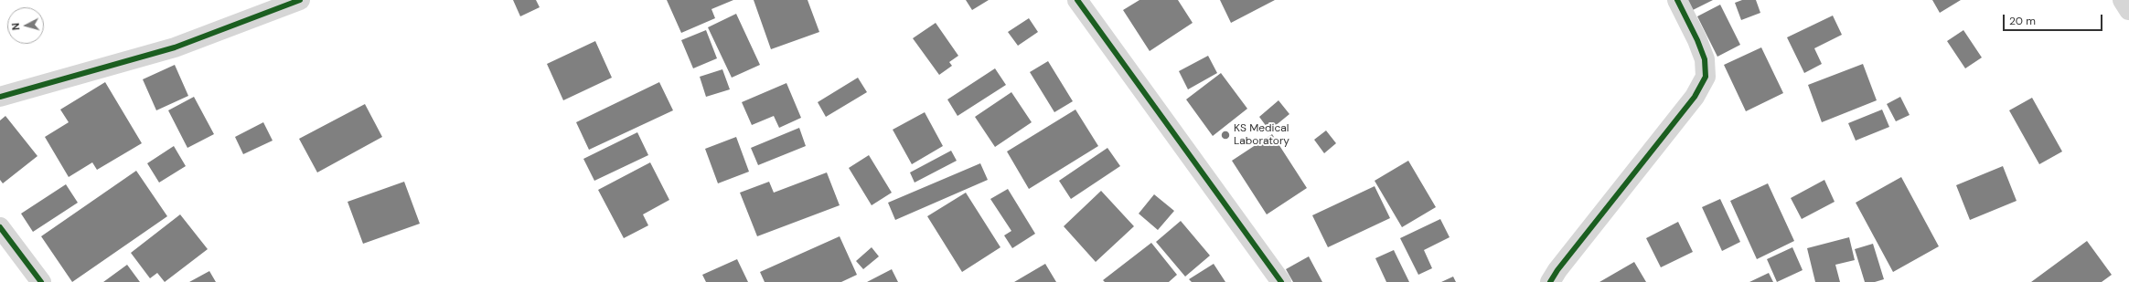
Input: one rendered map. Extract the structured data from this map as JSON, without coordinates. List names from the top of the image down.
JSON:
{
  "places": ["KS Medical Laboratory"],
  "scale_bar": "20 m",
  "north": "left"
}
